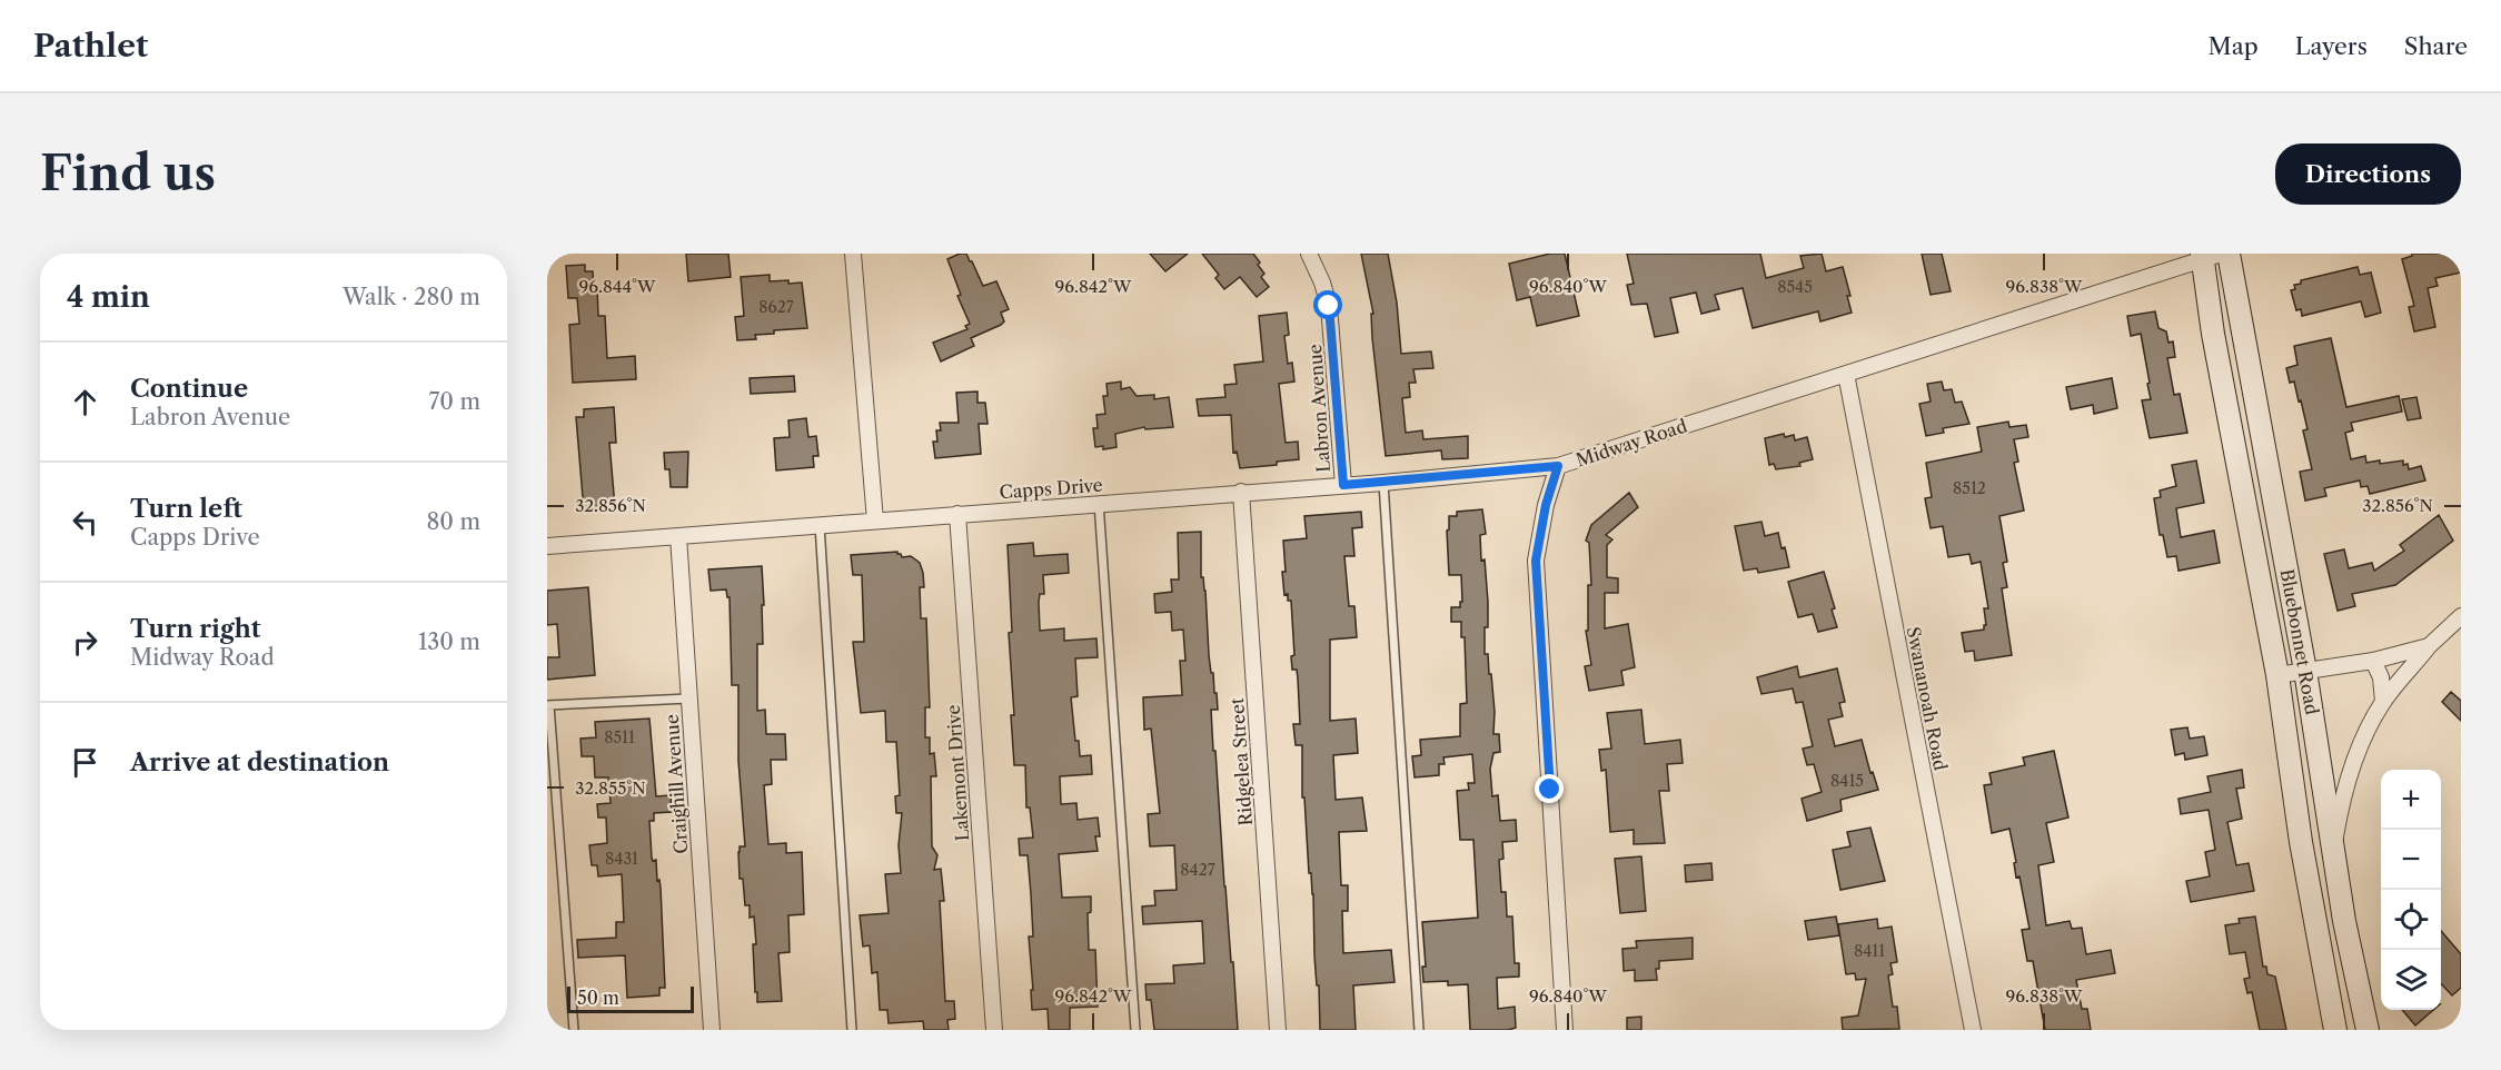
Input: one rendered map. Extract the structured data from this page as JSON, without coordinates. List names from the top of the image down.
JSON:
{
  "streets": {
    "main road": ["Bluebonnet Road"],
    "street": [
      "Labron Avenue",
      "Midway Road",
      "Capps Drive",
      "Swananoah Road",
      "Ridgelea Street",
      "Lakemont Drive",
      "Craighill Avenue"
    ]
  },
  "crossings": [
    ["Labron Avenue", "Capps Drive"],
    ["Midway Road", "Capps Drive"],
    ["Midway Road", "Bluebonnet Road"],
    ["Midway Road", "Swananoah Road"],
    ["Capps Drive", "Ridgelea Street"],
    ["Capps Drive", "Lakemont Drive"],
    ["Capps Drive", "Craighill Avenue"]
  ],
  "house_numbers": [
    "8545",
    "8627",
    "8512",
    "8511",
    "8415",
    "8431",
    "8427",
    "8411"
  ],
  "scale_bar": "50 m",
  "page": {
    "header": "Pathlet",
    "nav": ["Map", "Layers", "Share"],
    "buttons": "Directions",
    "title": "Find us",
    "heading": ["4 min", "Walk · 280 m"],
    "list": [
      ["Continue", "Labron Avenue", "70 m"],
      ["Turn left", "Capps Drive", "80 m"],
      ["Turn right", "Midway Road", "130 m"],
      "Arrive at destination"
    ],
    "map_buttons": ["+", "−"],
    "scale": "50 m"
  },
  "coordinates": [
    "96.844°W",
    "96.842°W",
    "96.840°W",
    "96.838°W",
    "32.856°N",
    "32.855°N"
  ]
}
